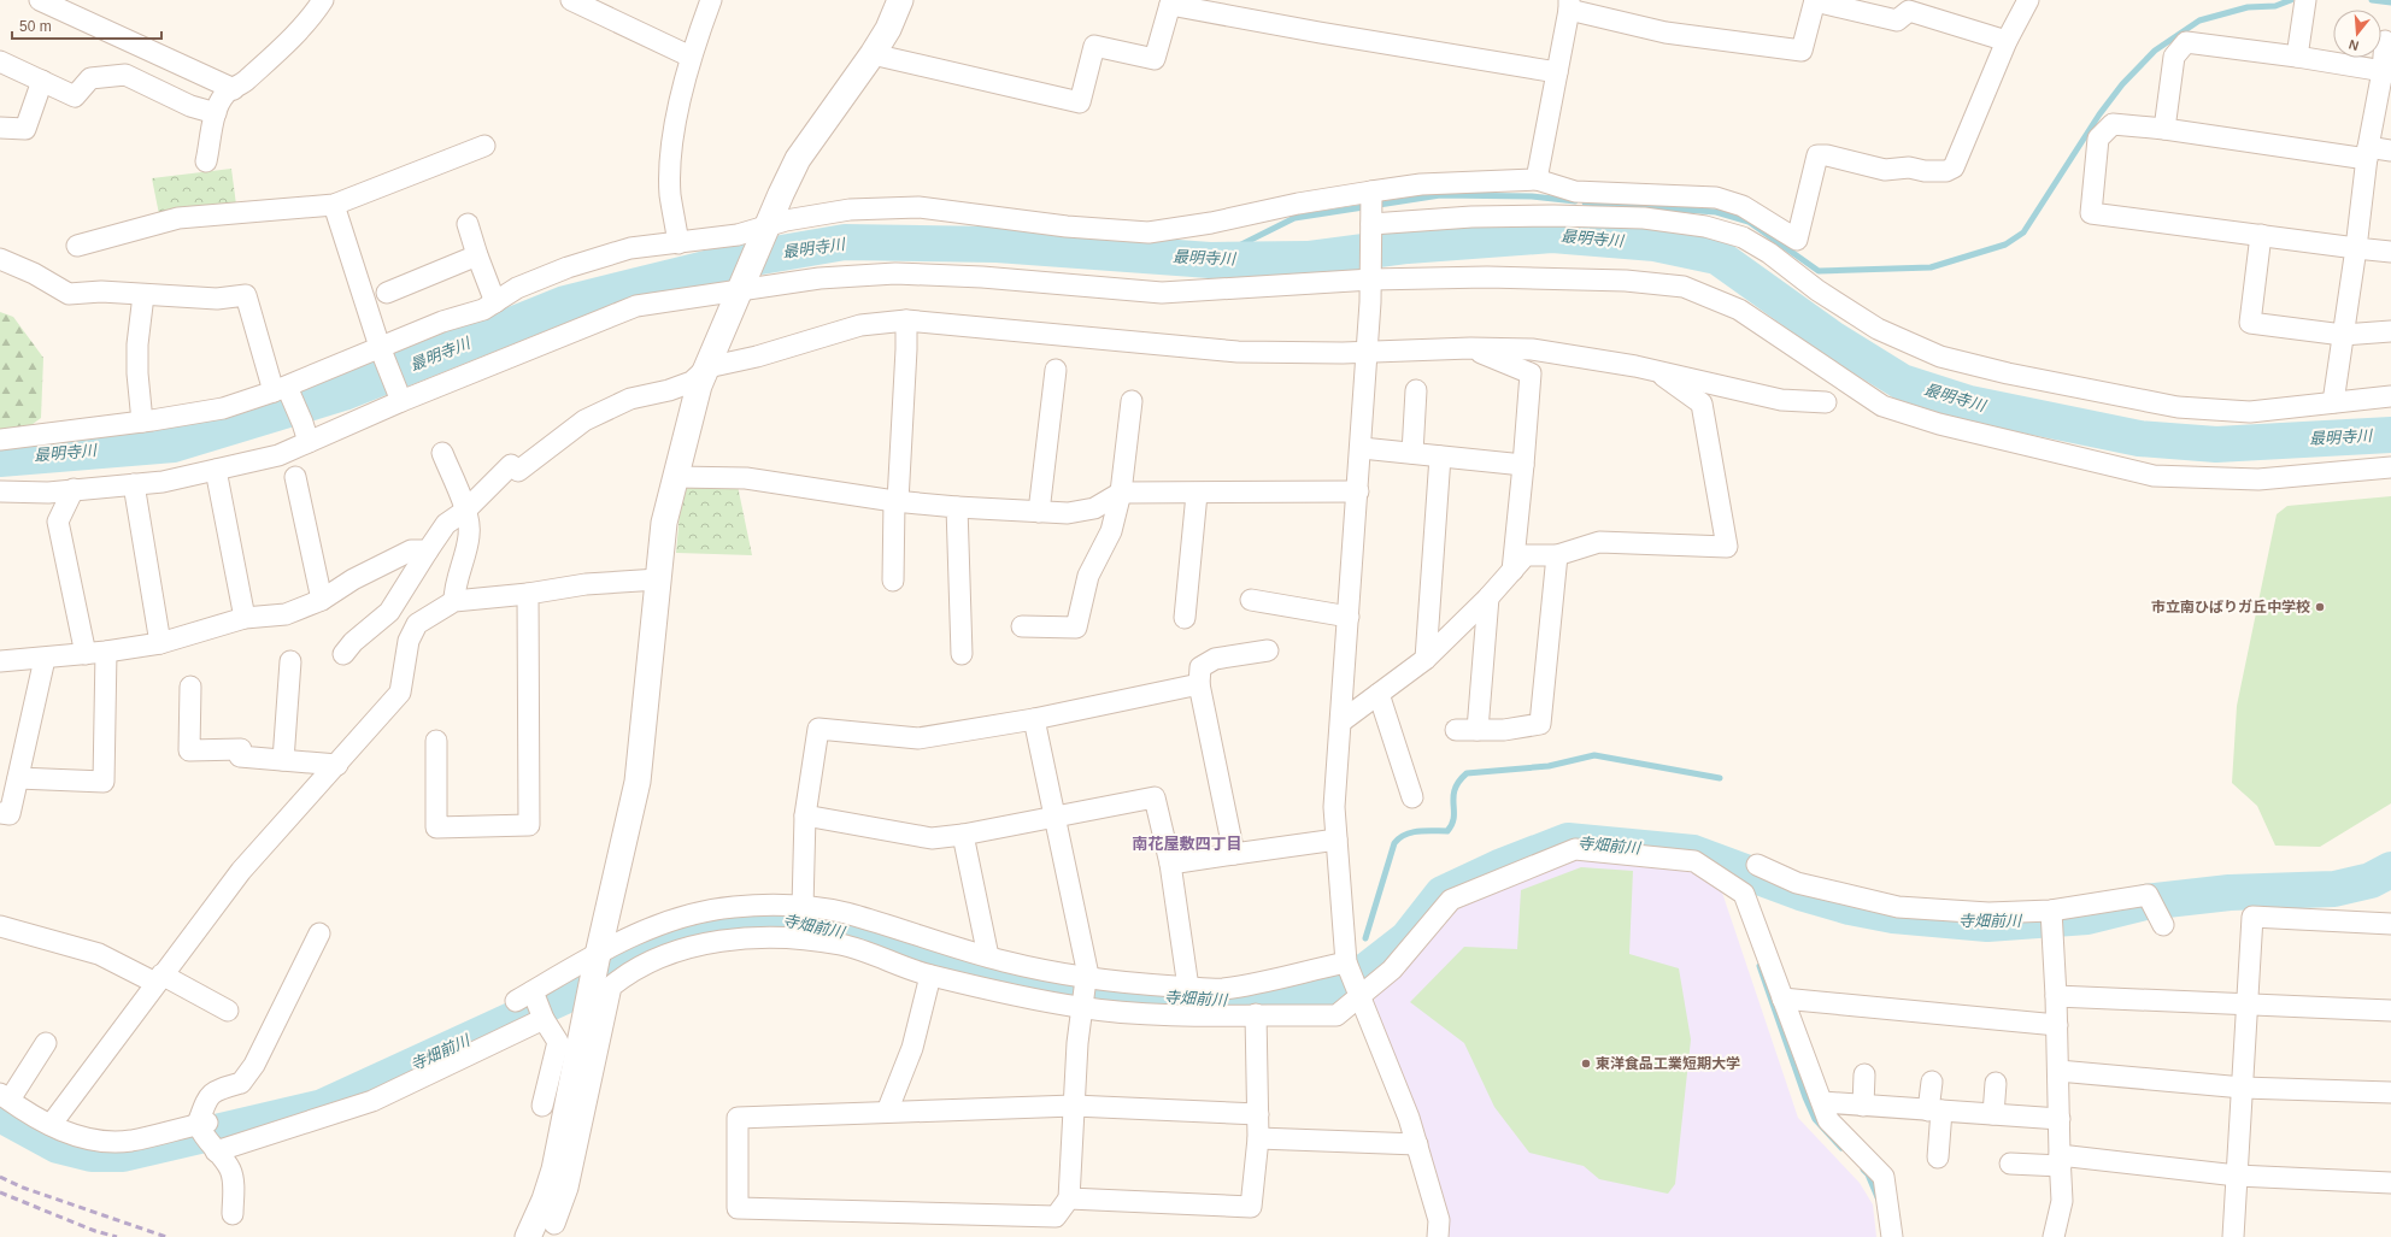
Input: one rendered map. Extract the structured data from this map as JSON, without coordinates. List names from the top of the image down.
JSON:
{
  "districts": ["南花屋敷四丁目"],
  "water": ["最明寺川", "寺畑前川"],
  "places": ["市立南ひばりガ丘中学校", "東洋食品工業短期大学"],
  "scale_bar": "50 m",
  "north": "bottom"
}
